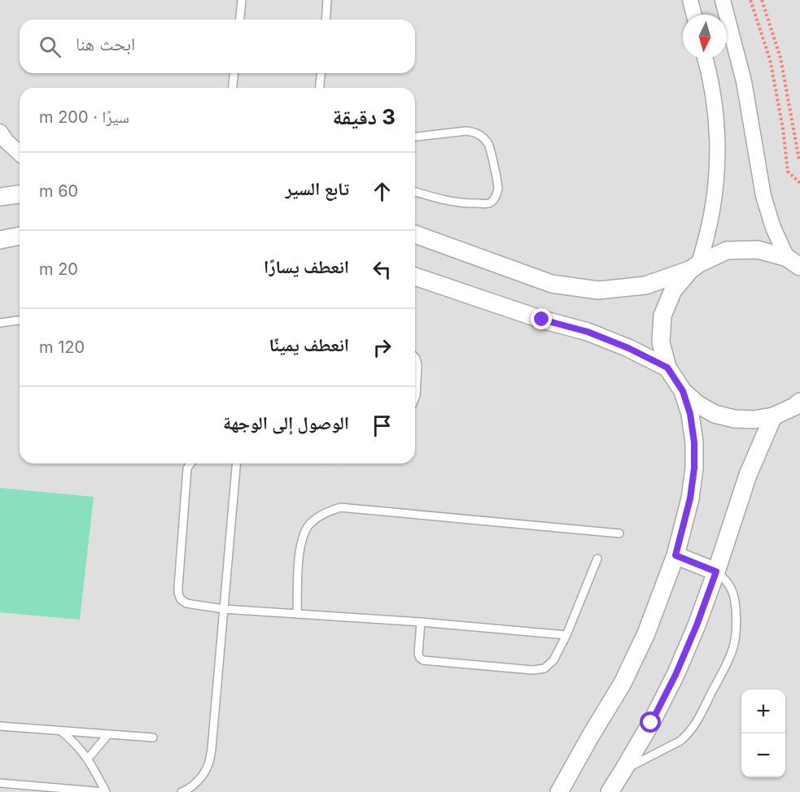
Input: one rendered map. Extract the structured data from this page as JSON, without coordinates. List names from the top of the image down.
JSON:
{
  "north": "bottom",
  "page": {
    "search": "ابحث هنا",
    "heading": ["3 دقيقة", "سيرًا · 200 m"],
    "list": [
      ["تابع السير", "60 m"],
      ["انعطف يسارًا", "20 m"],
      ["انعطف يمينًا", "120 m"],
      "الوصول إلى الوجهة"
    ],
    "map_buttons": ["+", "−"]
  }
}
